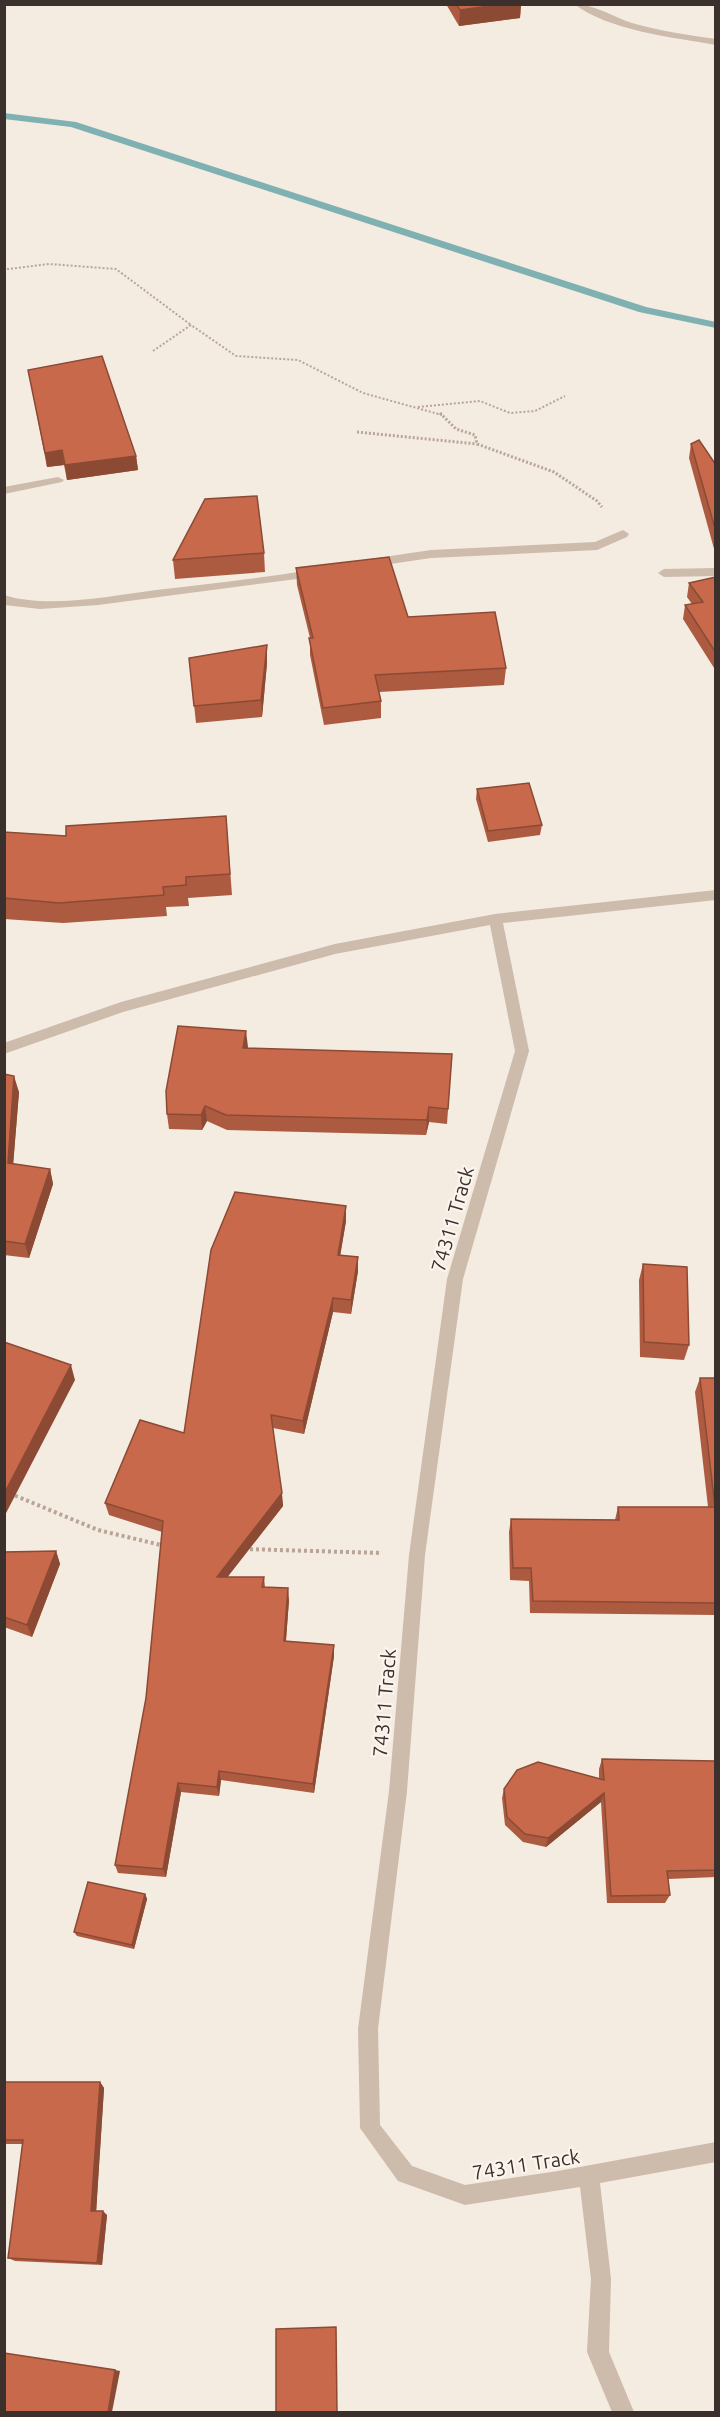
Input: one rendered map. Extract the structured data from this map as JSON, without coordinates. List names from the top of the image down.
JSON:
{
  "streets": {
    "street": ["74311 Track"]
  }
}
